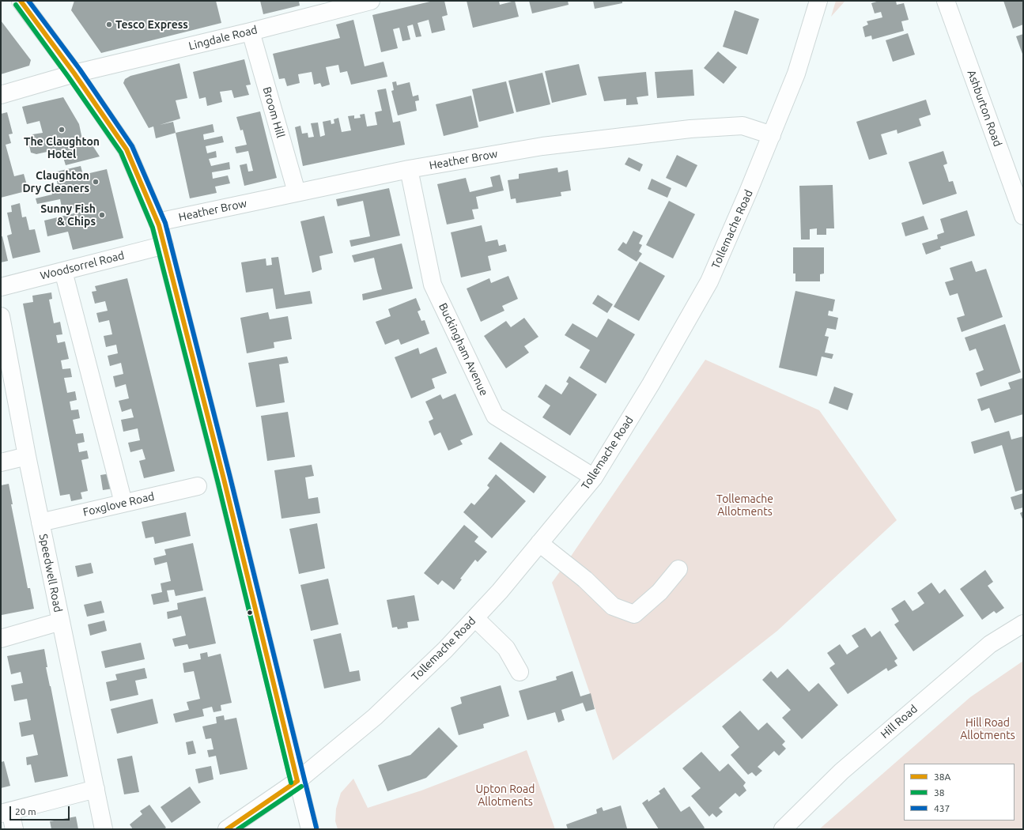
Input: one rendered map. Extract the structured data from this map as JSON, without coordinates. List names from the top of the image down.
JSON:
{
  "streets": {
    "street": [
      "Lingdale Road",
      "Ashburton Road",
      "Broom Hill",
      "Heather Brow",
      "Tollemache Road",
      "Woodsorrel Road",
      "Buckingham Avenue",
      "Foxglove Road",
      "Speedwell Road",
      "Hill Road"
    ]
  },
  "crossings": [
    ["Lingdale Road", "Broom Hill"],
    ["Broom Hill", "Heather Brow"],
    ["Heather Brow", "Tollemache Road"],
    ["Heather Brow", "Buckingham Avenue"],
    ["Tollemache Road", "Buckingham Avenue"],
    ["Foxglove Road", "Speedwell Road"]
  ],
  "parks": ["Tollemache Allotments", "Hill Road Allotments", "Upton Road Allotments"],
  "places": [
    "Tesco Express",
    "The Claughton Hotel",
    "Claughton Dry Cleaners",
    "Sunny Fish & Chips"
  ],
  "lines": ["transit line 38A", "transit line 437", "transit line 38"],
  "legend": ["38A", "38", "437"],
  "scale_bar": "20 m"
}
